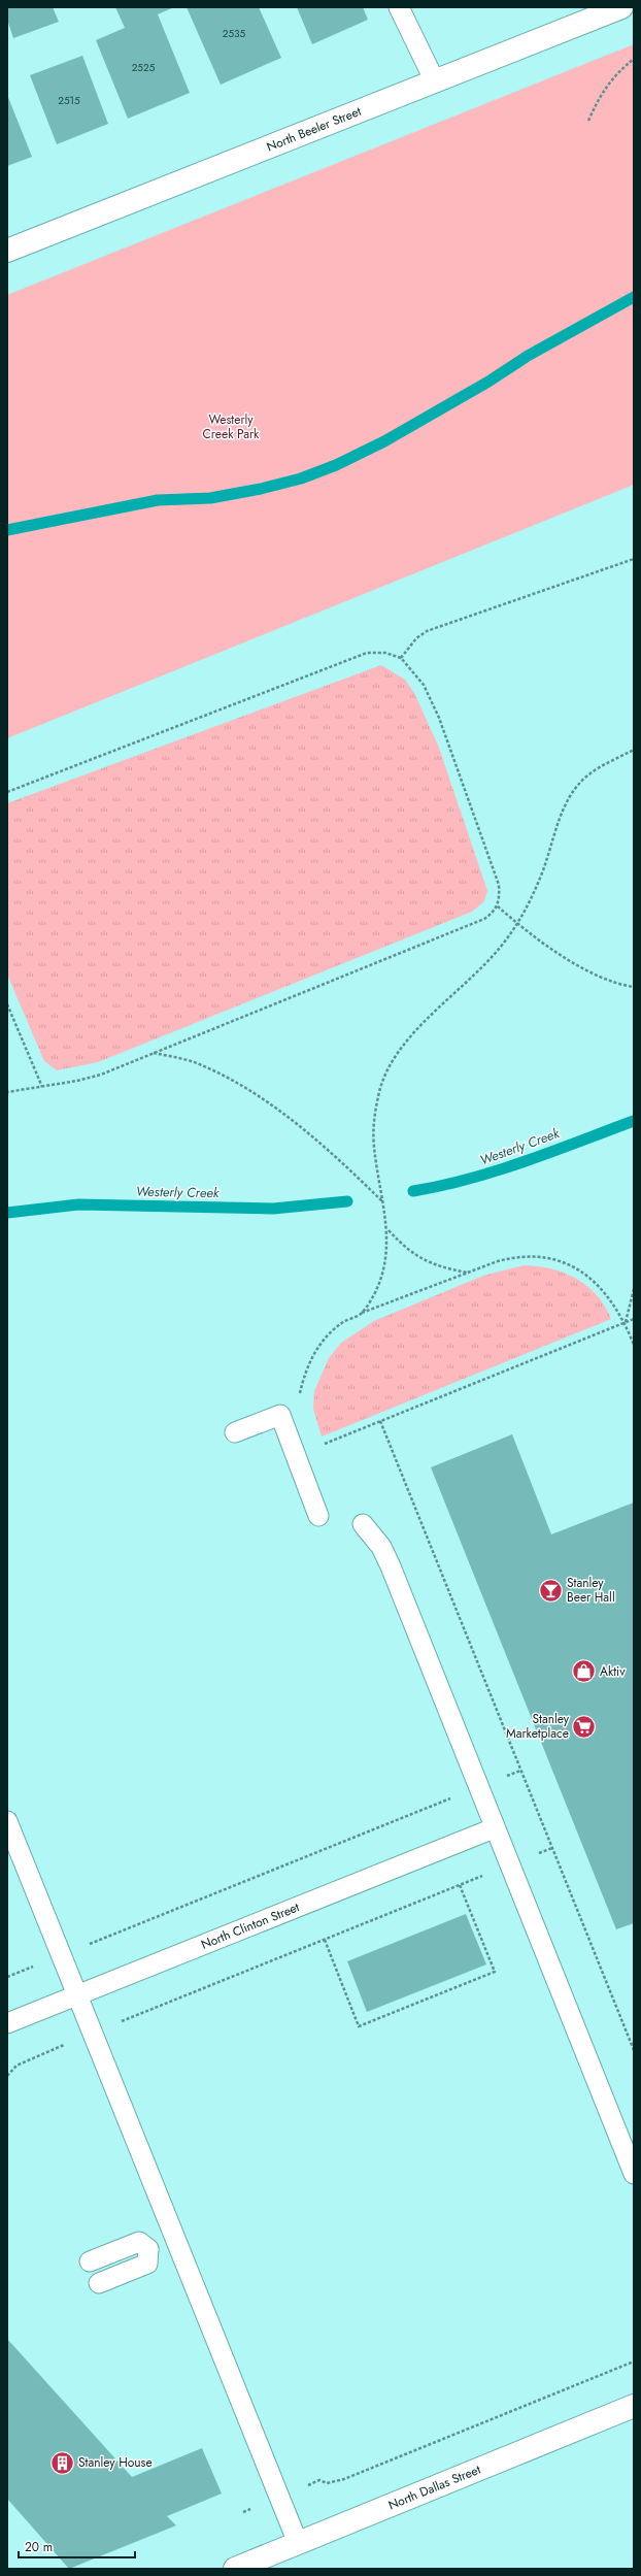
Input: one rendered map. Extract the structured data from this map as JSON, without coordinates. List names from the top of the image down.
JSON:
{
  "streets": {
    "street": ["North Beeler Street", "North Dallas Street"],
    "lane": ["North Clinton Street"]
  },
  "water": ["Westerly Creek"],
  "parks": ["Westerly Creek Park"],
  "places": {
    "bar": ["Stanley Beer Hall"],
    "shop": ["Aktiv"],
    "supermarket": ["Stanley Marketplace"],
    "building": ["Stanley House"]
  },
  "house_numbers": ["2535", "2525", "2515"],
  "scale_bar": "20 m"
}
